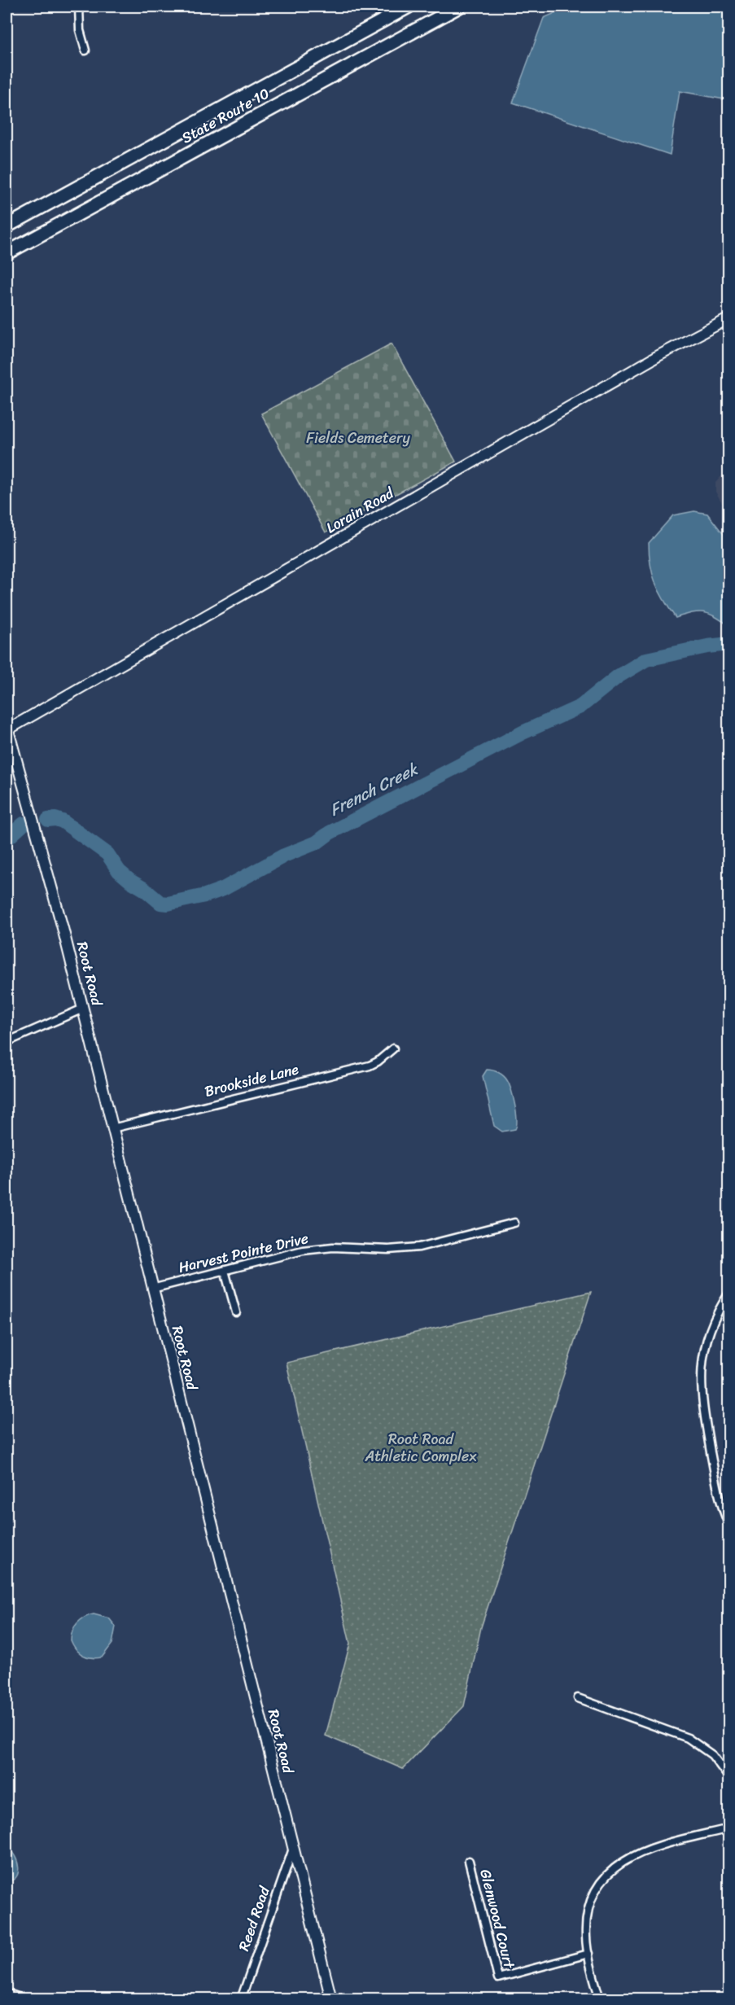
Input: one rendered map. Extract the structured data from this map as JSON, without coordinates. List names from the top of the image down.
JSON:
{
  "streets": {
    "highway": ["State Route 10"],
    "street": [
      "Lorain Road",
      "Root Road",
      "Brookside Lane",
      "Harvest Pointe Drive",
      "Reed Road",
      "Glenwood Court"
    ]
  },
  "crossings": [
    ["Lorain Road", "Root Road"],
    ["Root Road", "Brookside Lane"],
    ["Root Road", "Harvest Pointe Drive"],
    ["Root Road", "Reed Road"]
  ],
  "water": ["French Creek"],
  "parks": ["Fields Cemetery", "Root Road Athletic Complex"]
}
